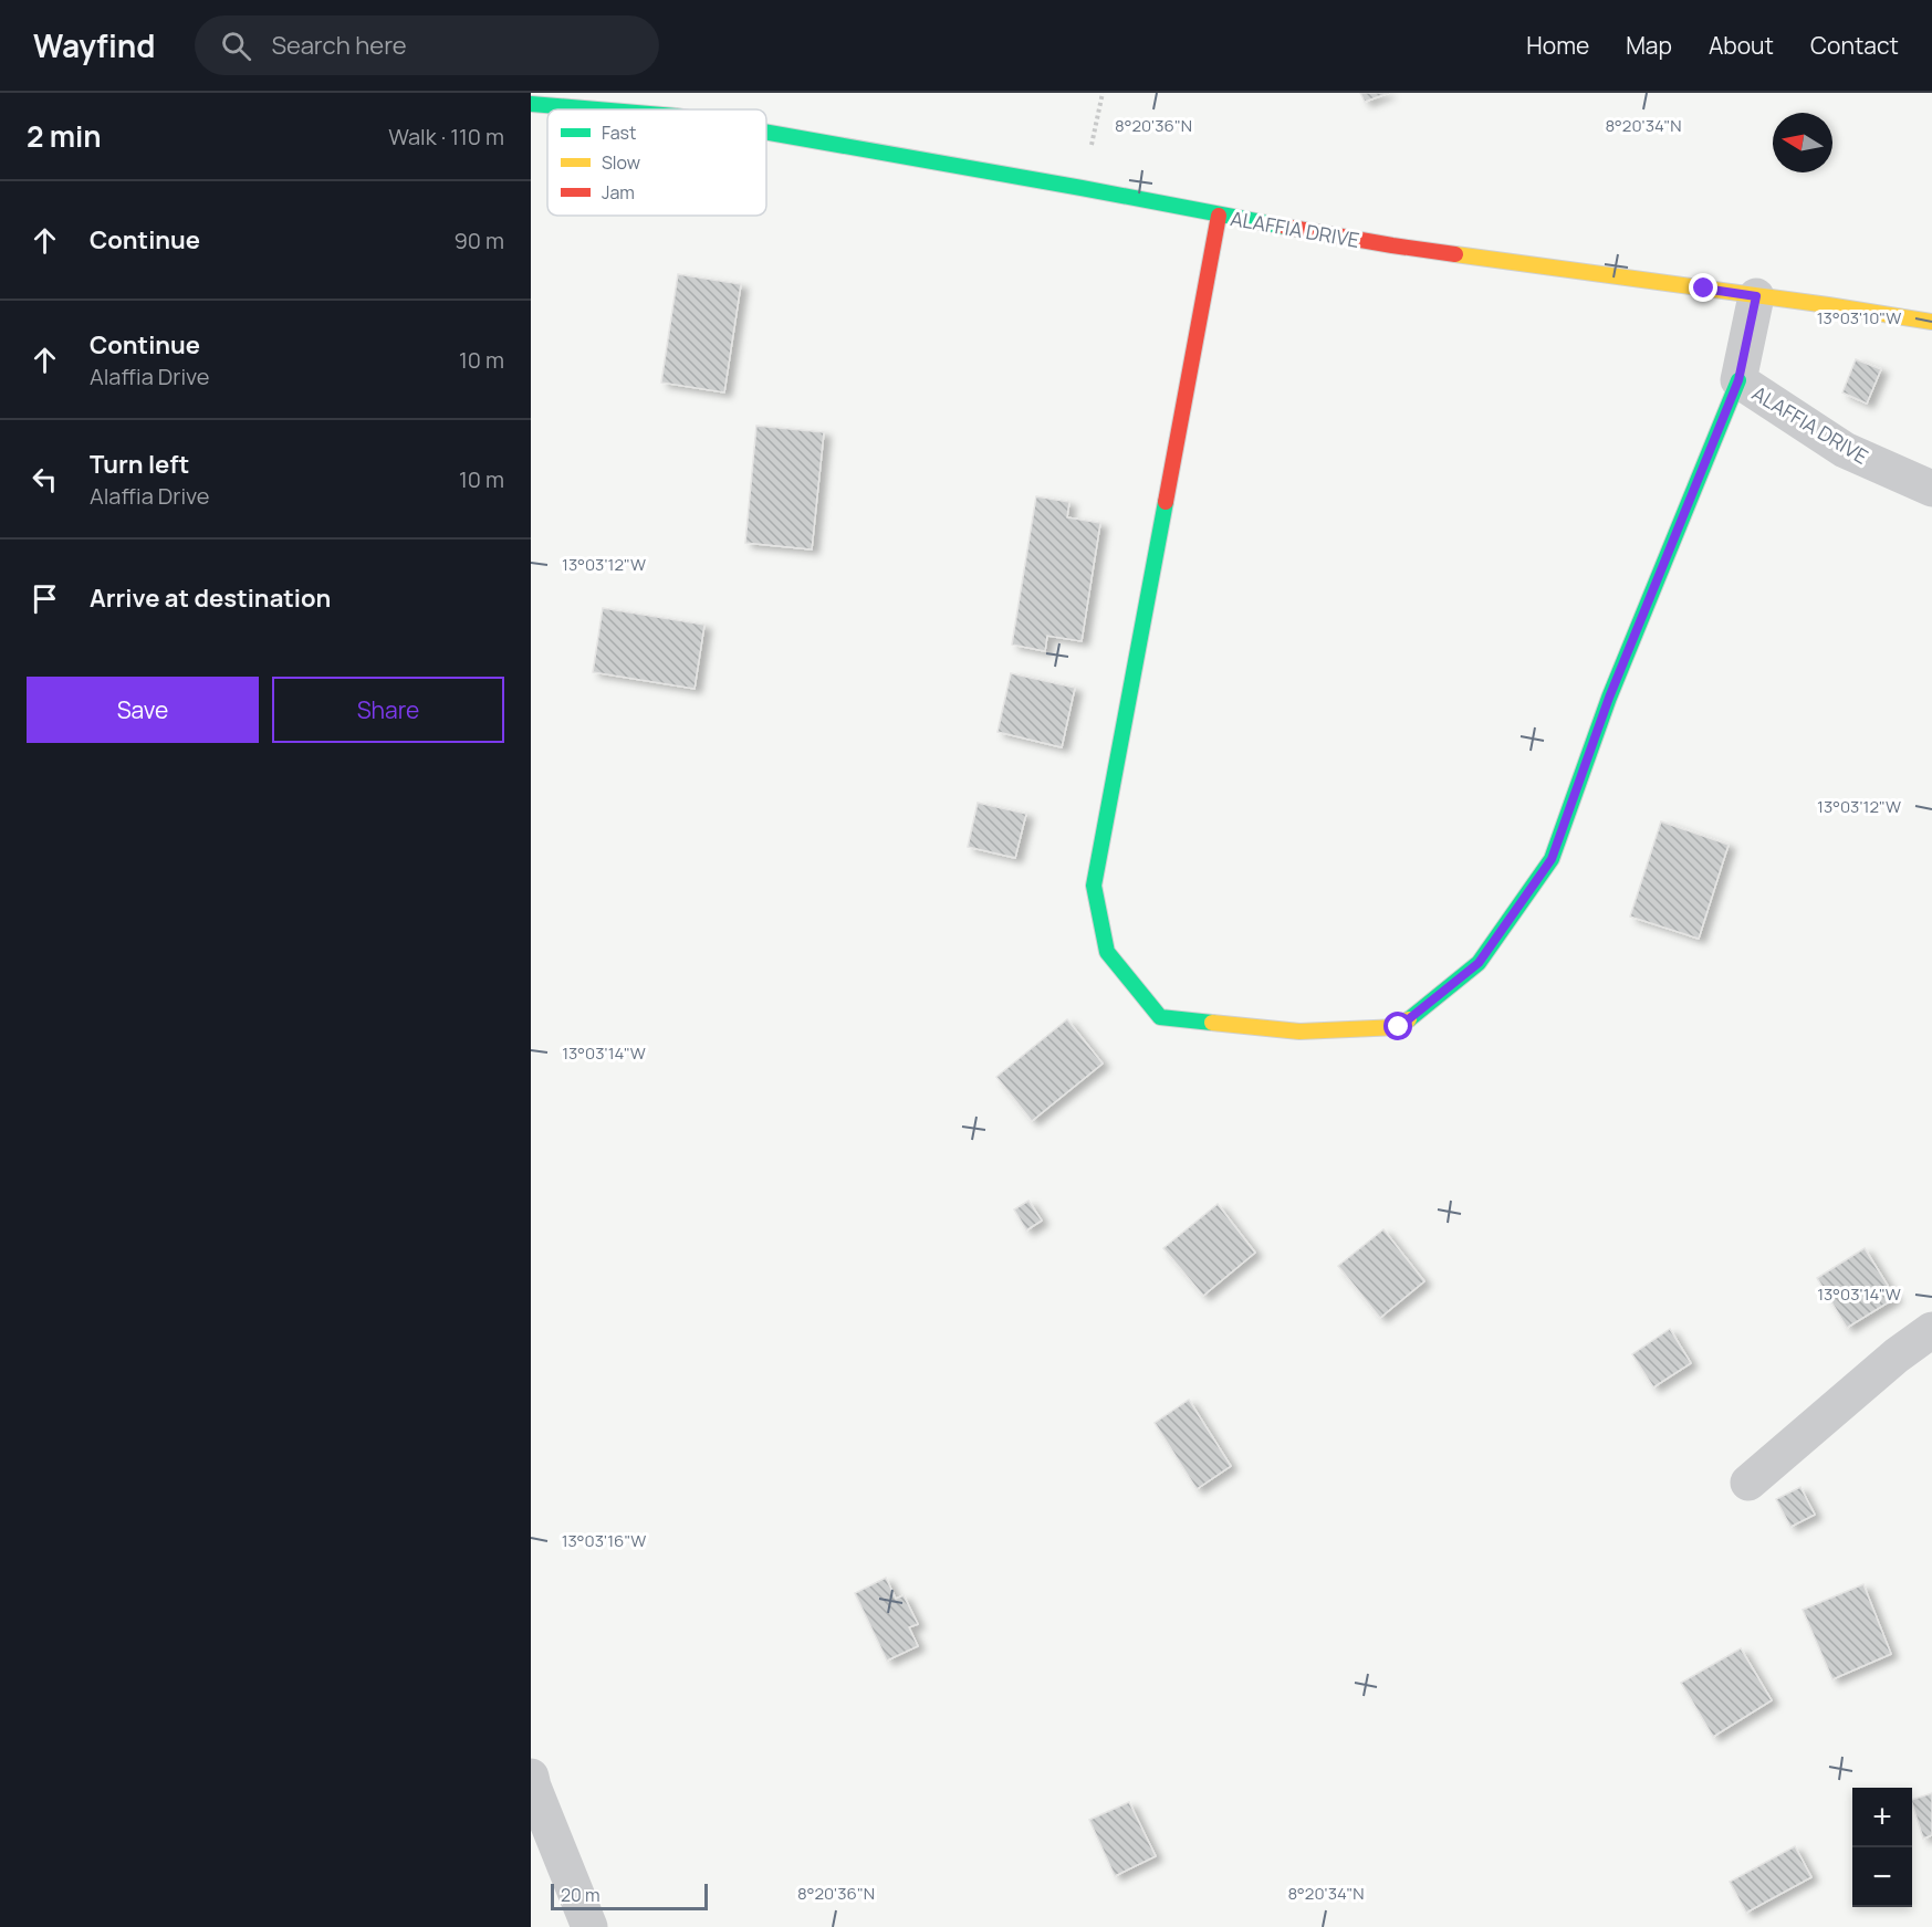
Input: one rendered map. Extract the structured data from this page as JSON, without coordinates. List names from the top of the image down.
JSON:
{
  "streets": {
    "street": ["ALAFFIA DRIVE"]
  },
  "legend": ["Fast", "Slow", "Jam"],
  "scale_bar": "20 m",
  "north": "left",
  "page": {
    "header": "Wayfind",
    "search": "Search here",
    "nav": [
      "Home",
      "Map",
      "About",
      "Contact"
    ],
    "heading": ["2 min", "Walk · 110 m"],
    "list": [
      ["Continue", "90 m"],
      ["Continue", "Alaffia Drive", "10 m"],
      ["Turn left", "Alaffia Drive", "10 m"],
      "Arrive at destination"
    ],
    "buttons": ["Save", "Share"],
    "map_buttons": ["+", "−"],
    "scale": "20 m"
  },
  "coordinates": [
    "8°20'36\"N",
    "8°20'34\"N",
    "13°03'10\"W",
    "13°03'12\"W",
    "13°03'14\"W",
    "13°03'16\"W"
  ]
}
